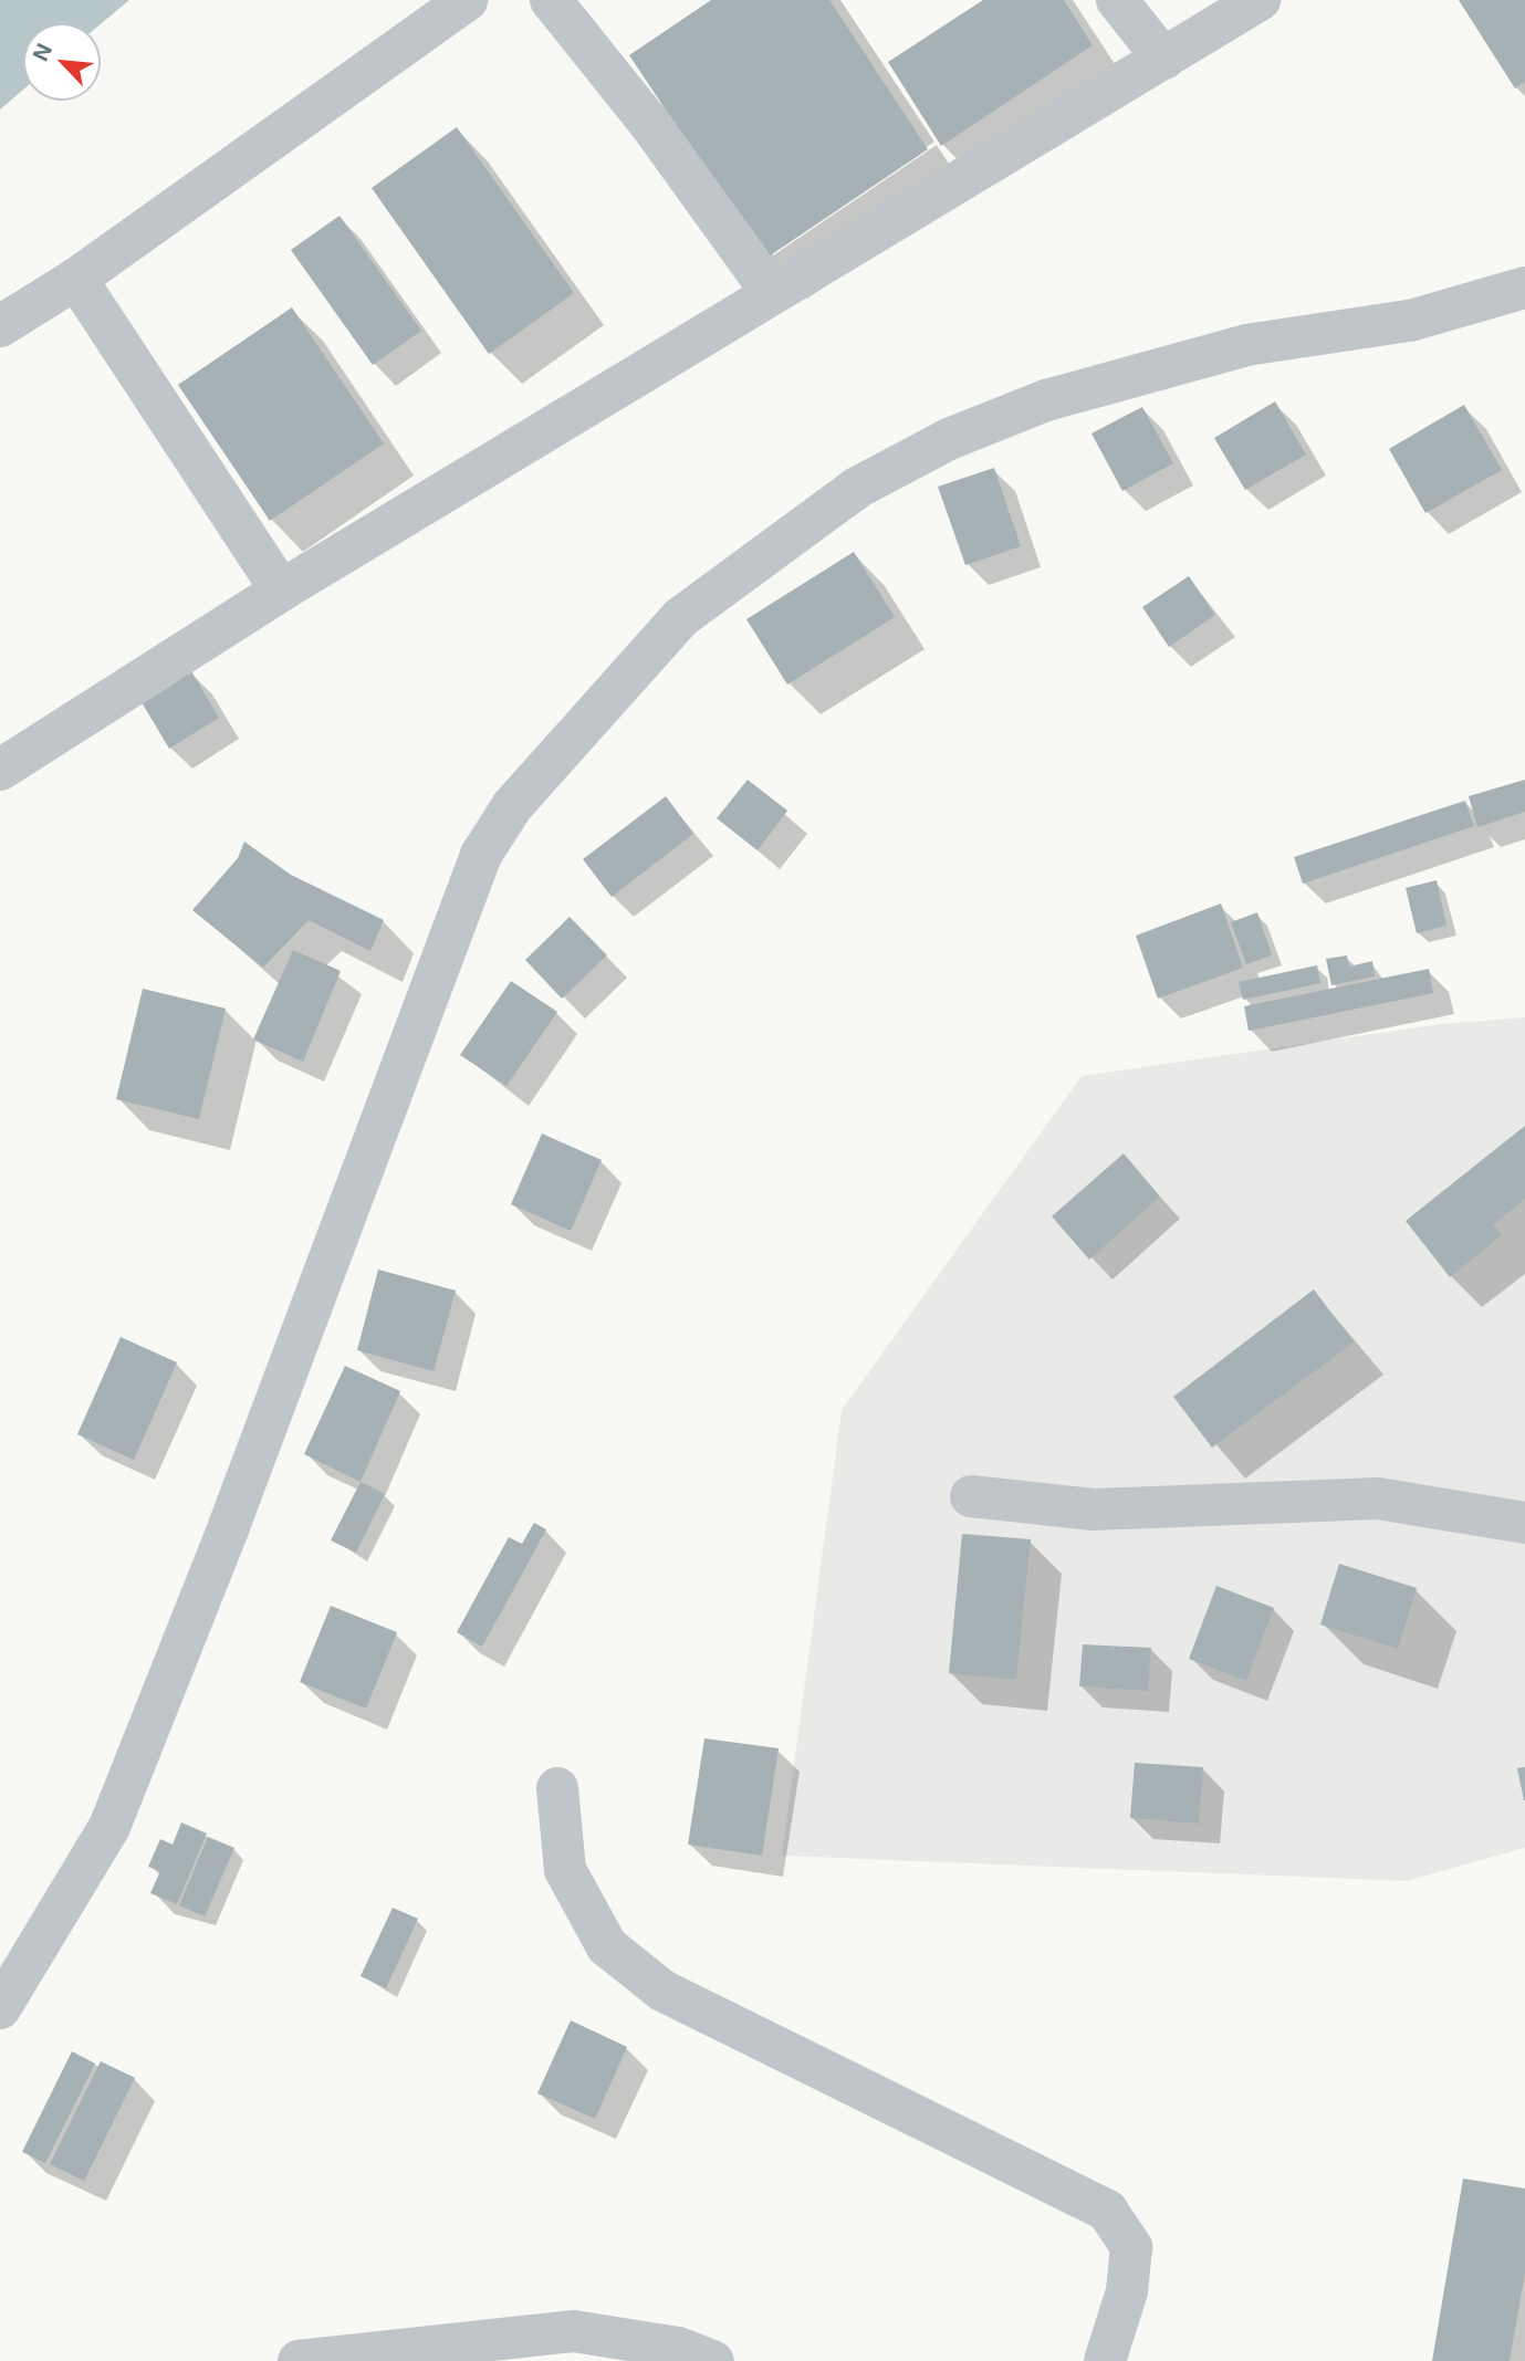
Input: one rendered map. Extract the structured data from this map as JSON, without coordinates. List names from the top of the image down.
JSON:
{
  "north": "top left"
}
